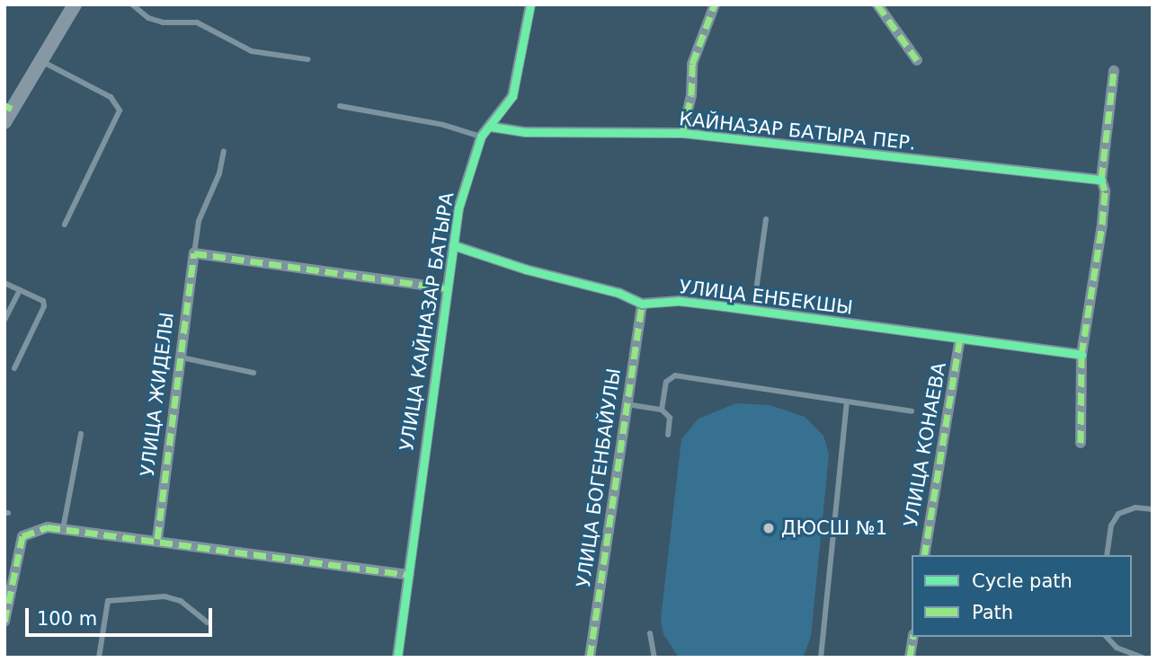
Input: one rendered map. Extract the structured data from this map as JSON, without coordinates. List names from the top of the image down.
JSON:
{
  "streets": {
    "street": [
      "КАЙНАЗАР БАТЫРА ПЕР.",
      "УЛИЦА ЕНБЕКШЫ",
      "УЛИЦА КАЙНАЗАР БАТЫРА",
      "УЛИЦА ЖИДЕЛЫ",
      "УЛИЦА КОНАЕВА",
      "УЛИЦА БОГЕНБАЙУЛЫ"
    ]
  },
  "crossings": [
    ["КАЙНАЗАР БАТЫРА ПЕР.", "УЛИЦА КАЙНАЗАР БАТЫРА"],
    ["УЛИЦА ЕНБЕКШЫ", "УЛИЦА КАЙНАЗАР БАТЫРА"],
    ["УЛИЦА ЕНБЕКШЫ", "УЛИЦА КОНАЕВА"],
    ["УЛИЦА ЕНБЕКШЫ", "УЛИЦА БОГЕНБАЙУЛЫ"]
  ],
  "places": ["ДЮСШ №1"],
  "legend": ["Cycle path", "Path"],
  "scale_bar": "100 m"
}
